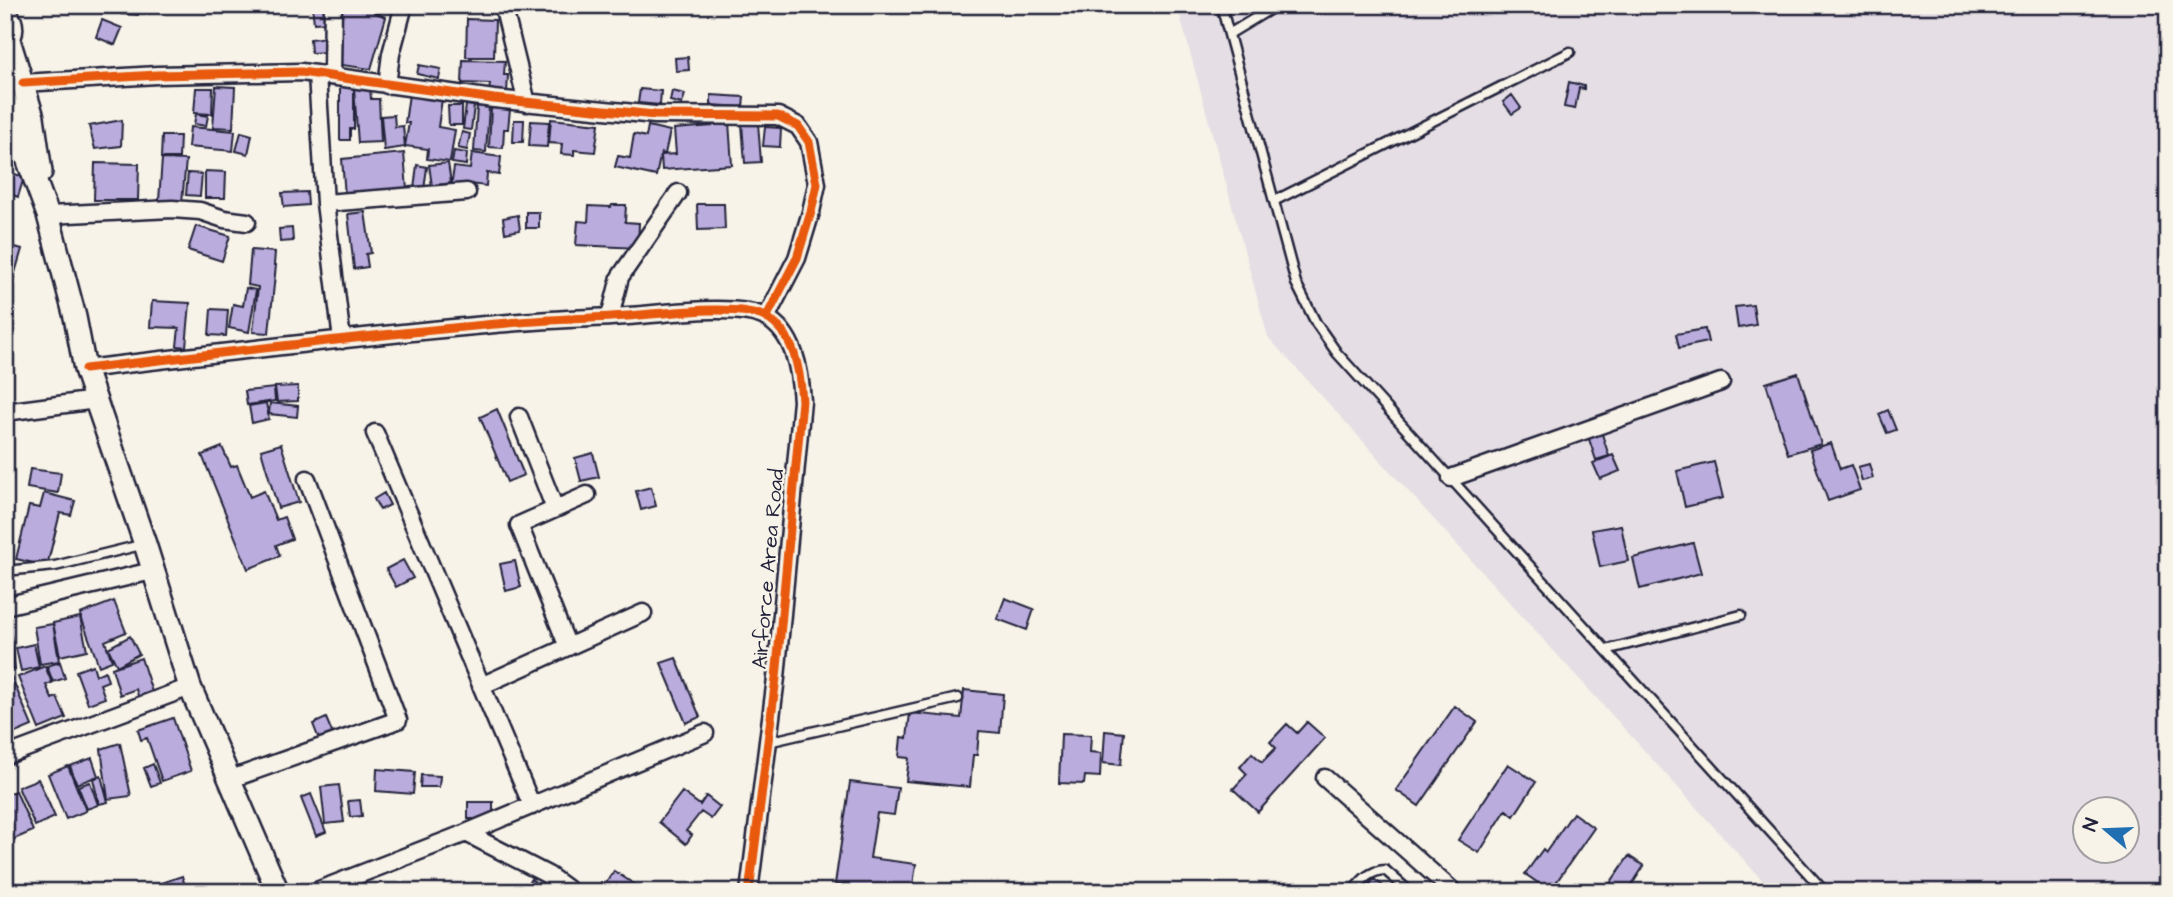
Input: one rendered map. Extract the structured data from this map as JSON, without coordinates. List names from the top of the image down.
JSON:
{
  "streets": {
    "street": ["Airforce Area Road"]
  },
  "north": "left"
}
